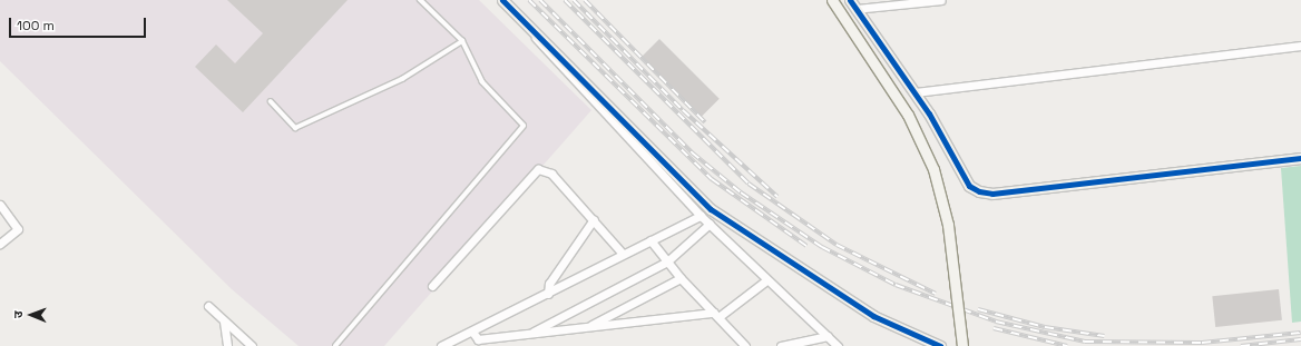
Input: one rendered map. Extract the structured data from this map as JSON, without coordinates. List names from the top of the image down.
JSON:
{
  "scale_bar": "100 m",
  "north": "left"
}
